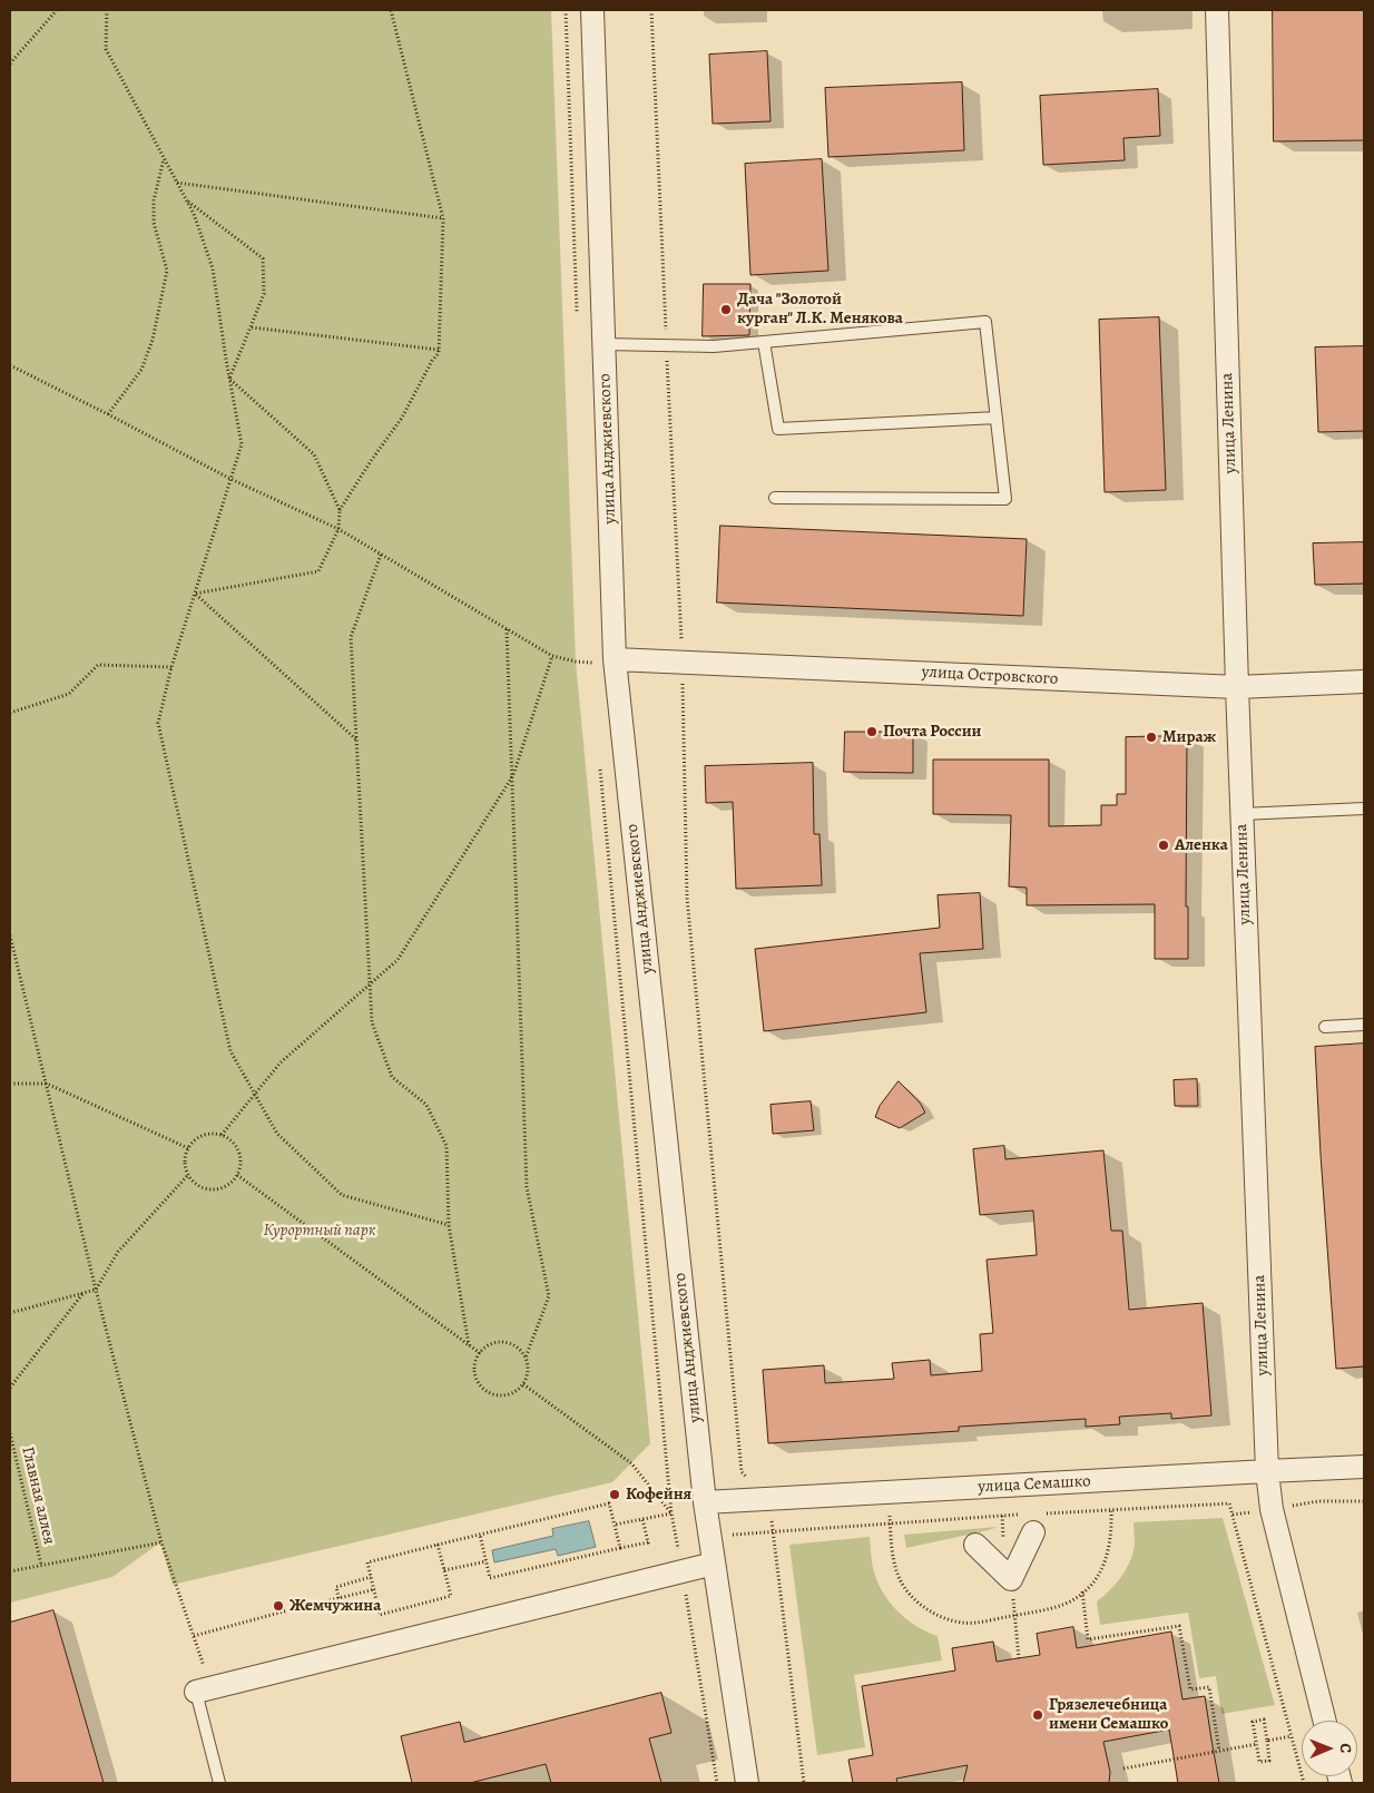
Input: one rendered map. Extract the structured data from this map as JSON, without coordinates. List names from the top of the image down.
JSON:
{
  "streets": {
    "street": [
      "улица Ленина",
      "улица Анджиевского",
      "улица Островского",
      "улица Семашко"
    ],
    "path": ["Главная аллея"]
  },
  "crossings": [
    ["улица Ленина", "улица Островского"],
    ["улица Ленина", "улица Семашко"],
    ["улица Анджиевского", "улица Островского"],
    ["улица Анджиевского", "улица Семашко"]
  ],
  "parks": ["Курортный парк"],
  "places": [
    "Дача \"Золотой курган\" Л.К. Менякова",
    "Почта России",
    "Мираж",
    "Аленка",
    "Кофейня",
    "Жемчужина",
    "Грязелечебница имени Семашко"
  ],
  "north": "right"
}
